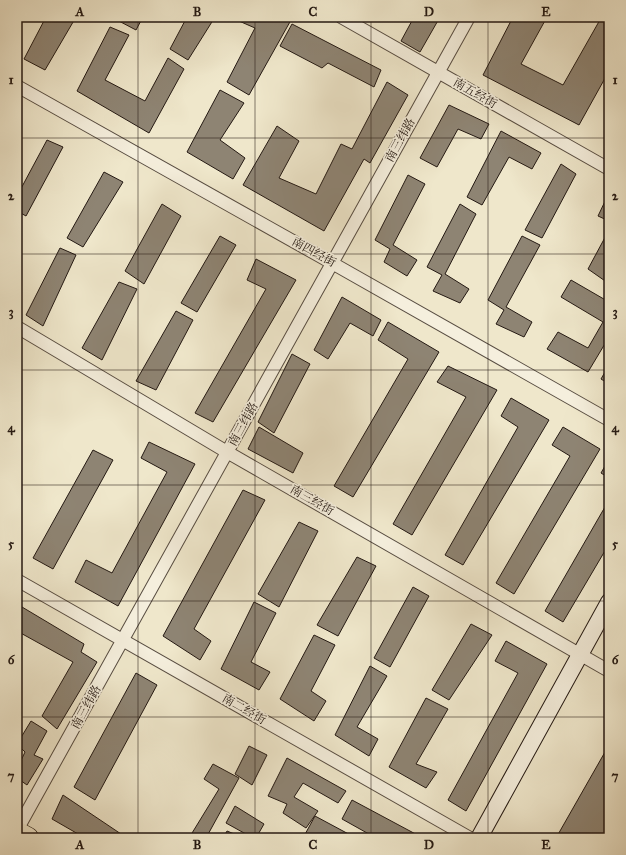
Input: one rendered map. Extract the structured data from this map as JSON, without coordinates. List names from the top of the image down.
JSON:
{
  "streets": {
    "street": [
      "南五经街",
      "南三纬路",
      "南四经街",
      "南三经街",
      "南二经街"
    ]
  },
  "crossings": [
    ["南五经街", "南三纬路"],
    ["南三纬路", "南四经街"],
    ["南三纬路", "南三经街"],
    ["南三纬路", "南二经街"]
  ],
  "grid": {
    "columns": [
      "A",
      "B",
      "C",
      "D",
      "E"
    ],
    "rows": [
      "1",
      "2",
      "3",
      "4",
      "5",
      "6",
      "7"
    ]
  }
}
